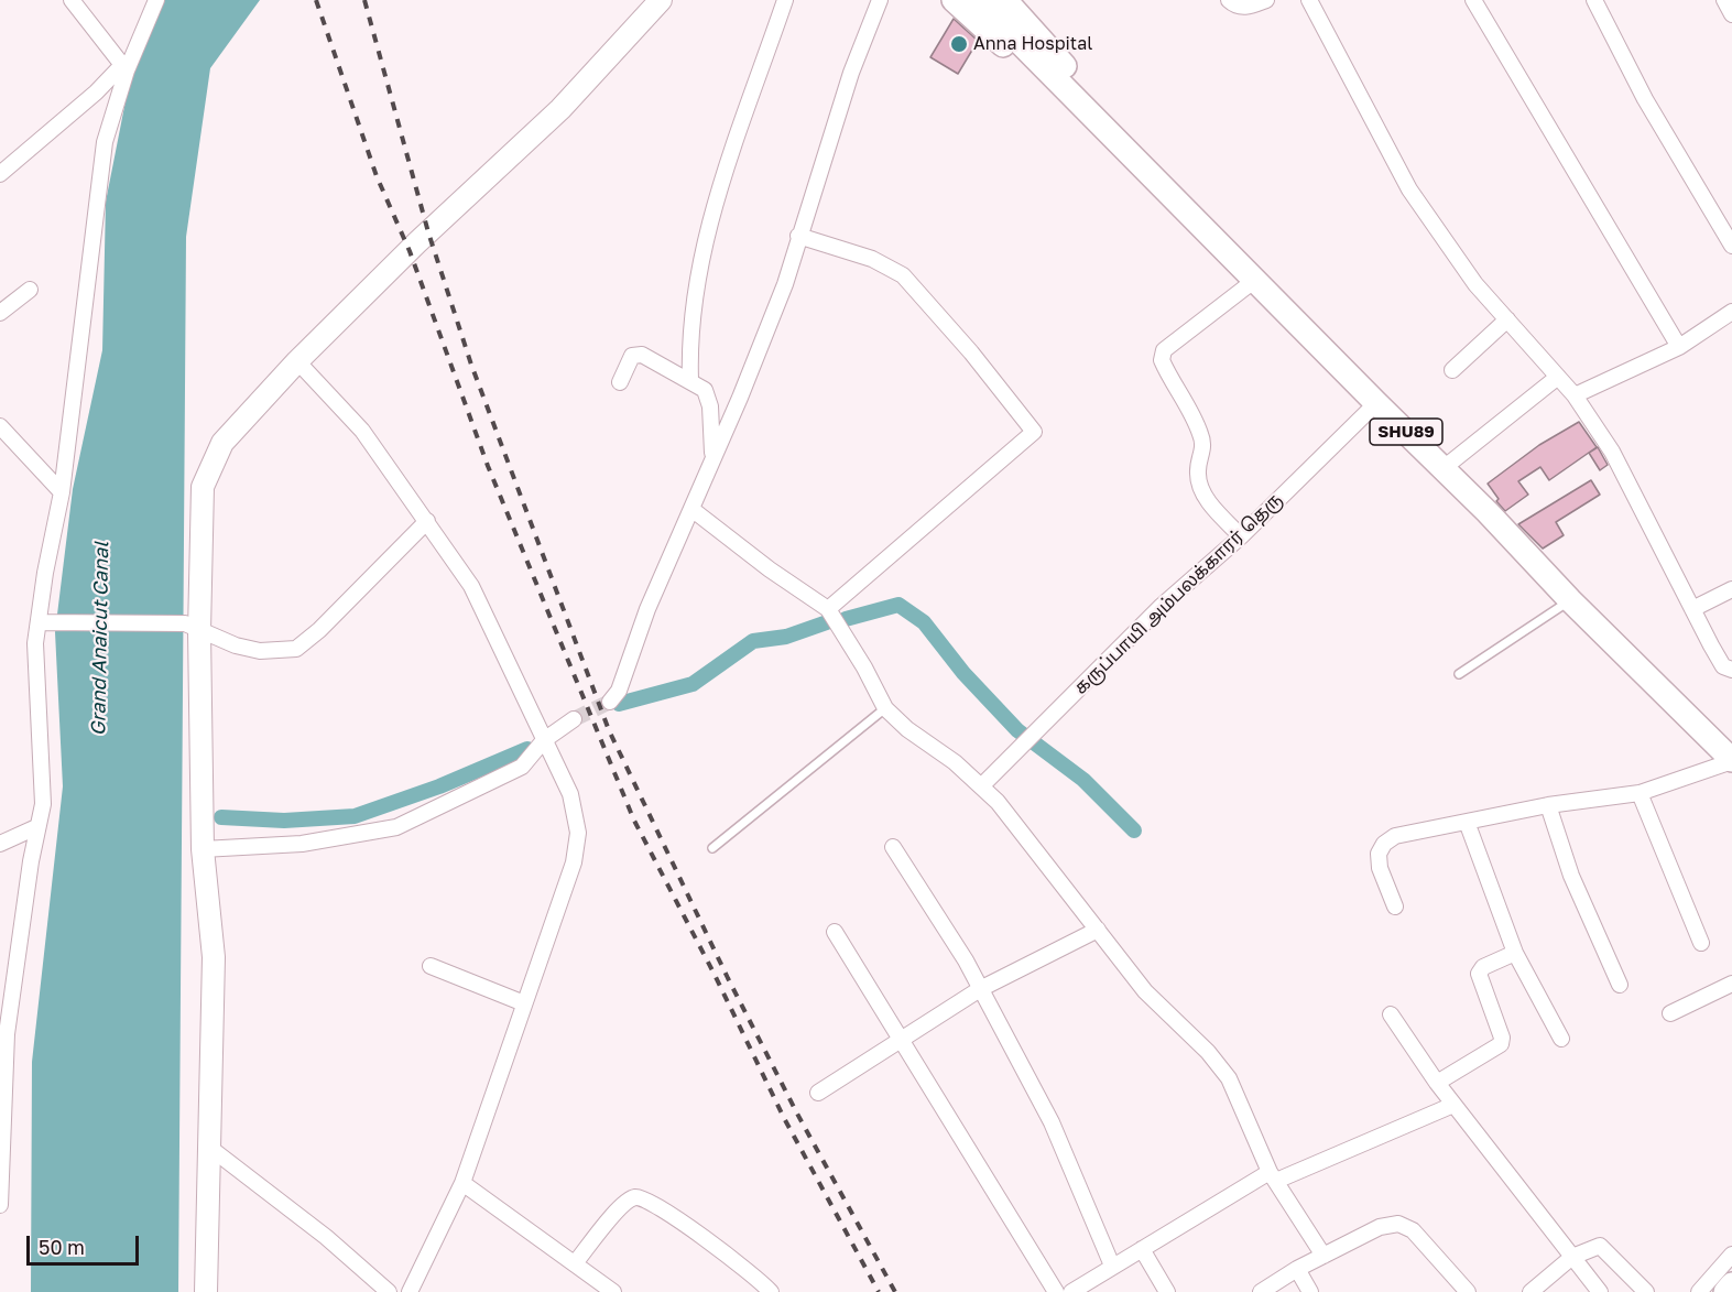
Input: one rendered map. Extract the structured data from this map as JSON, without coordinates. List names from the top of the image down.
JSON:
{
  "streets": {
    "main road": ["SHU89"],
    "street": ["கருப்பாயி அம்பலக்காரர் தெரு"]
  },
  "crossings": [
    ["SHU89", "கருப்பாயி அம்பலக்காரர் தெரு"]
  ],
  "water": ["Grand Anaicut Canal"],
  "places": ["Anna Hospital"],
  "scale_bar": "50 m"
}
